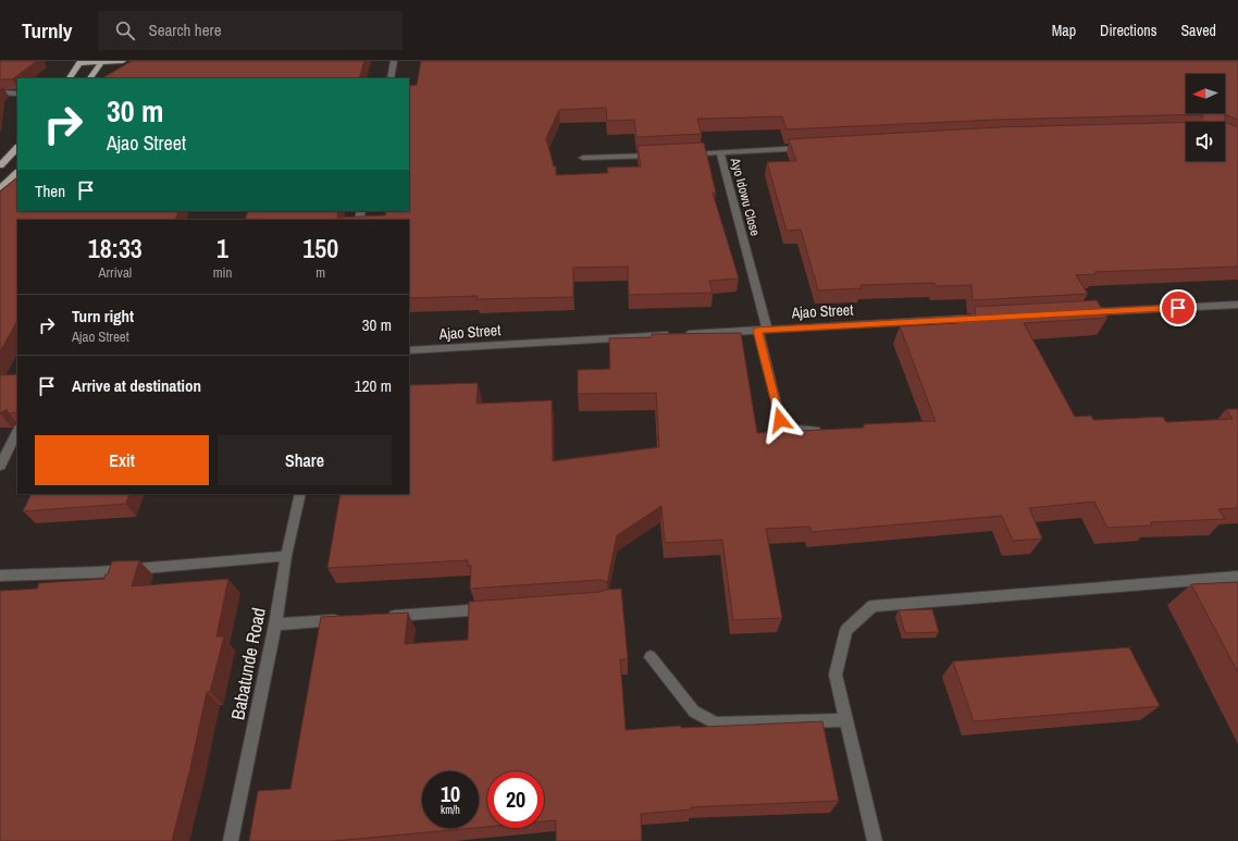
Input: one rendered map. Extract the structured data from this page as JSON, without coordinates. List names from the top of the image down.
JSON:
{
  "streets": {
    "street": ["Ayo Idowu Close", "Ajao Street", "Babatunde Road"]
  },
  "crossings": [
    ["Ayo Idowu Close", "Ajao Street"]
  ],
  "north": "left",
  "page": {
    "header": "Turnly",
    "search": "Search here",
    "nav": ["Map", "Directions", "Saved"],
    "turn": ["30 m", "Ajao Street"],
    "then": "Then",
    "eta": [
      "18:33",
      "Arrival",
      "1",
      "min",
      "150",
      "m"
    ],
    "list": [
      {
        "name": "Turn right",
        "note": "Ajao Street",
        "value": "30 m"
      },
      {
        "name": "Arrive at destination",
        "value": "120 m"
      }
    ],
    "buttons": ["Exit", "Share"],
    "speed": "10 km/h",
    "limit": "20"
  }
}
